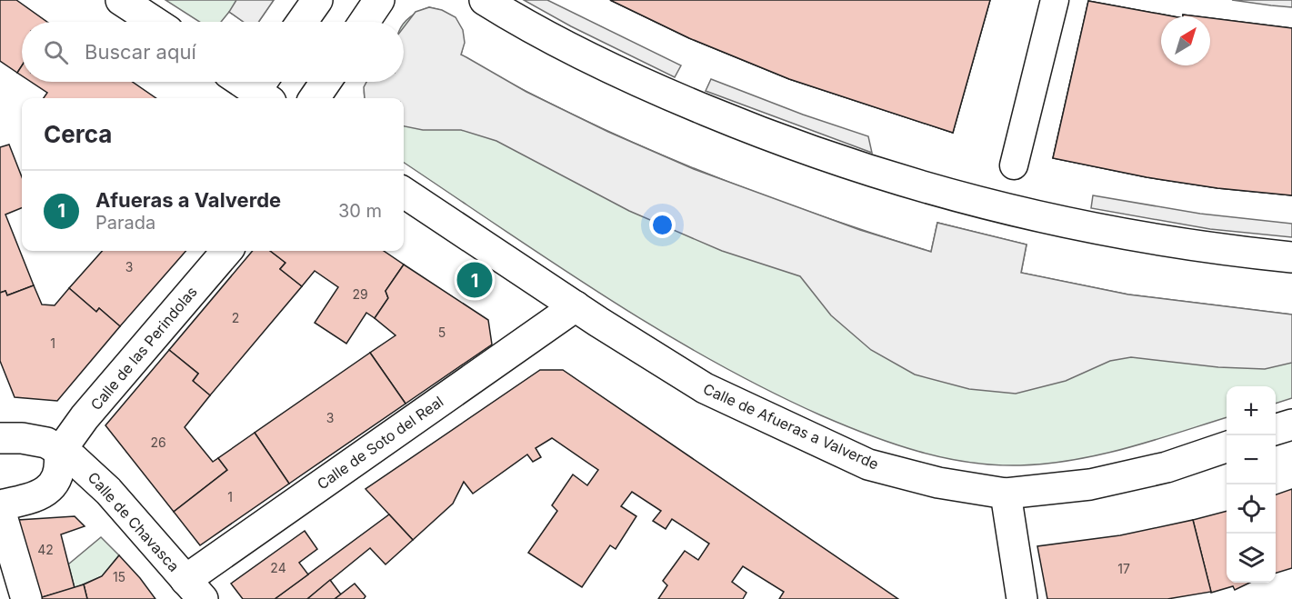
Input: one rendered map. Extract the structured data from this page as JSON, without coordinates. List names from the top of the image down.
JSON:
{
  "streets": {
    "street": [
      "Calle de las Perindolas",
      "Calle de Afueras a Valverde",
      "Calle de Soto del Real",
      "Calle de Chavasca"
    ]
  },
  "crossings": [
    ["Calle de las Perindolas", "Calle de Chavasca"],
    ["Calle de Afueras a Valverde", "Calle de Soto del Real"],
    ["Calle de Soto del Real", "Calle de Chavasca"]
  ],
  "house_numbers": [
    "3",
    "29",
    "2",
    "5",
    "1",
    "3",
    "26",
    "1",
    "42",
    "24",
    "17",
    "15"
  ],
  "north": "top right",
  "page": {
    "search": "Buscar aquí",
    "heading": "Cerca",
    "list": [
      {
        "mark": "1",
        "name": "Afueras a Valverde",
        "note": "Parada",
        "value": "30 m"
      }
    ],
    "pins": "1",
    "map_buttons": ["+", "−"]
  }
}
